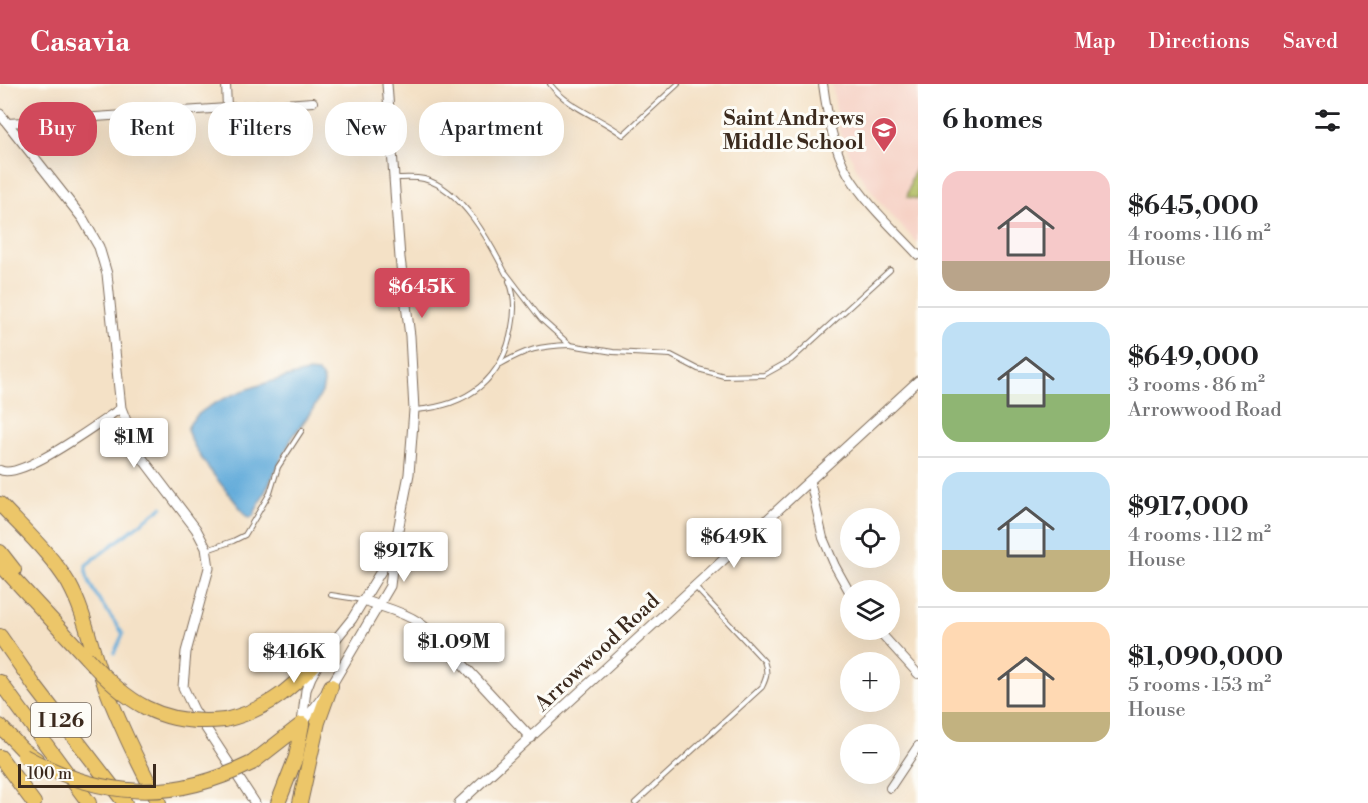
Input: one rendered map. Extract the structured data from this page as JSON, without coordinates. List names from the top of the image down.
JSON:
{
  "streets": {
    "highway": ["I 126"],
    "street": ["Arrowwood Road"]
  },
  "places": {
    "school or university": ["Saint Andrews Middle School"]
  },
  "scale_bar": "100 m",
  "page": {
    "header": "Casavia",
    "nav": ["Map", "Directions", "Saved"],
    "heading": "6 homes",
    "chip": [
      "Buy",
      "Rent",
      "Filters",
      "New",
      "Apartment"
    ],
    "list": [
      {
        "name": "$645,000",
        "note": "4 rooms · 116 m² · House"
      },
      {
        "name": "$649,000",
        "note": "3 rooms · 86 m² · Arrowwood Road"
      },
      {
        "name": "$917,000",
        "note": "4 rooms · 112 m² · House"
      },
      {
        "name": "$1,090,000",
        "note": "5 rooms · 153 m² · House"
      }
    ],
    "price": [
      "$645K",
      "$1M",
      "$649K",
      "$917K",
      "$1.09M",
      "$416K"
    ],
    "map_buttons": ["+", "−"],
    "scale": "100 m"
  }
}
